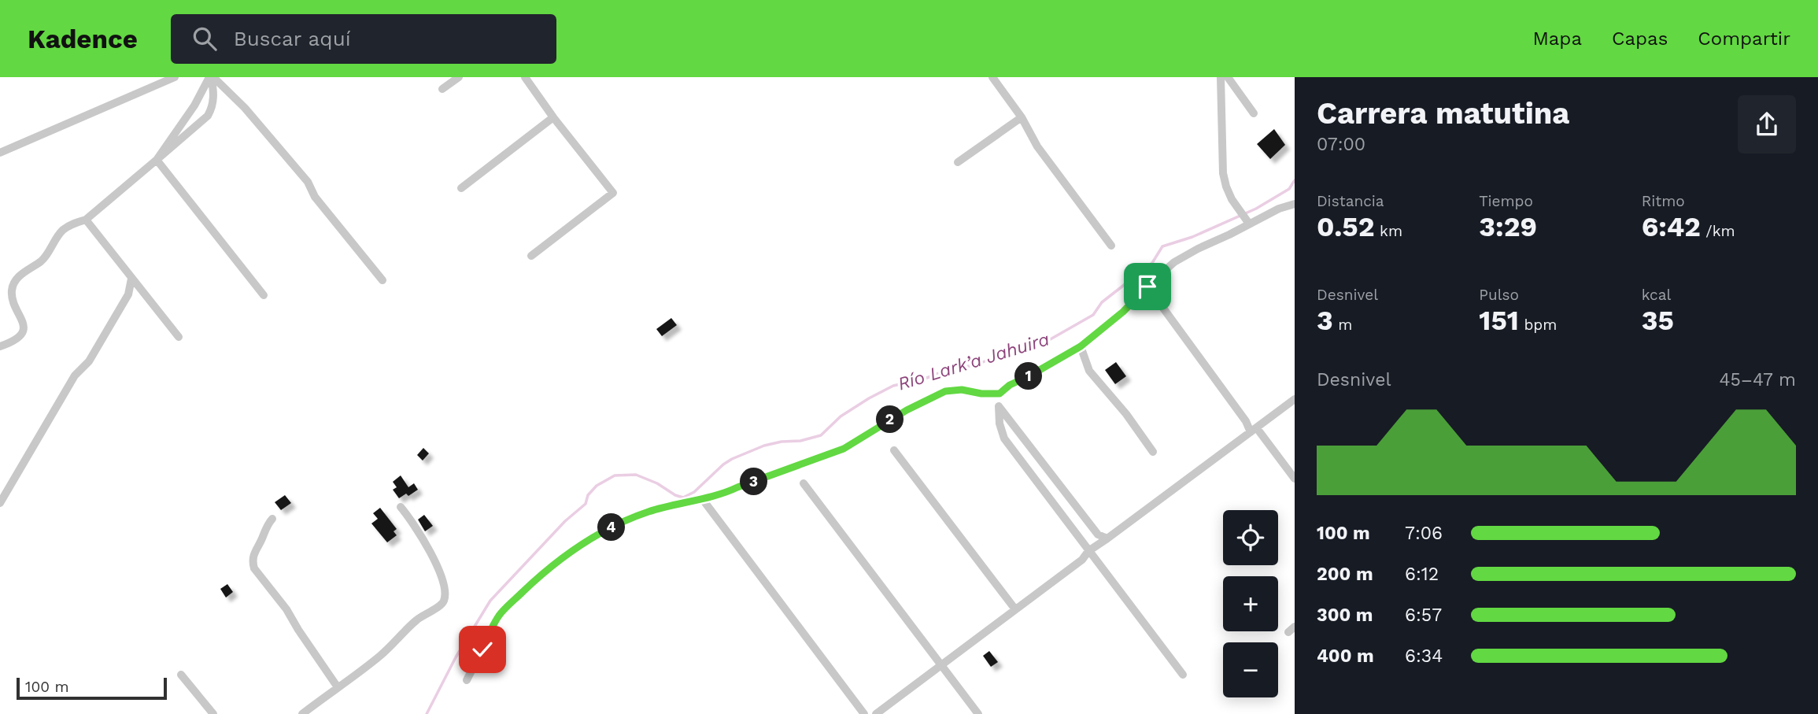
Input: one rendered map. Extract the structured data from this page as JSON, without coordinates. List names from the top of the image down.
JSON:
{
  "water": ["Río Lark’a Jahuira"],
  "scale_bar": "100 m",
  "page": {
    "header": "Kadence",
    "search": "Buscar aquí",
    "nav": ["Mapa", "Capas", "Compartir"],
    "heading": ["Carrera matutina", "07:00"],
    "stats": [
      ["Distancia", "0.52 km"],
      ["Tiempo", "3:29"],
      ["Ritmo", "6:42 /km"],
      ["Desnivel", "3 m"],
      ["Pulso", "151 bpm"],
      ["kcal", "35"]
    ],
    "chart": ["Desnivel", "45–47 m"],
    "pins": [
      "1",
      "2",
      "3",
      "4"
    ],
    "map_buttons": ["+", "−"],
    "list": [
      {
        "name": "100 m",
        "note": "7:06"
      },
      {
        "name": "200 m",
        "note": "6:12"
      },
      {
        "name": "300 m",
        "note": "6:57"
      },
      {
        "name": "400 m",
        "note": "6:34"
      }
    ],
    "scale": "100 m"
  }
}
